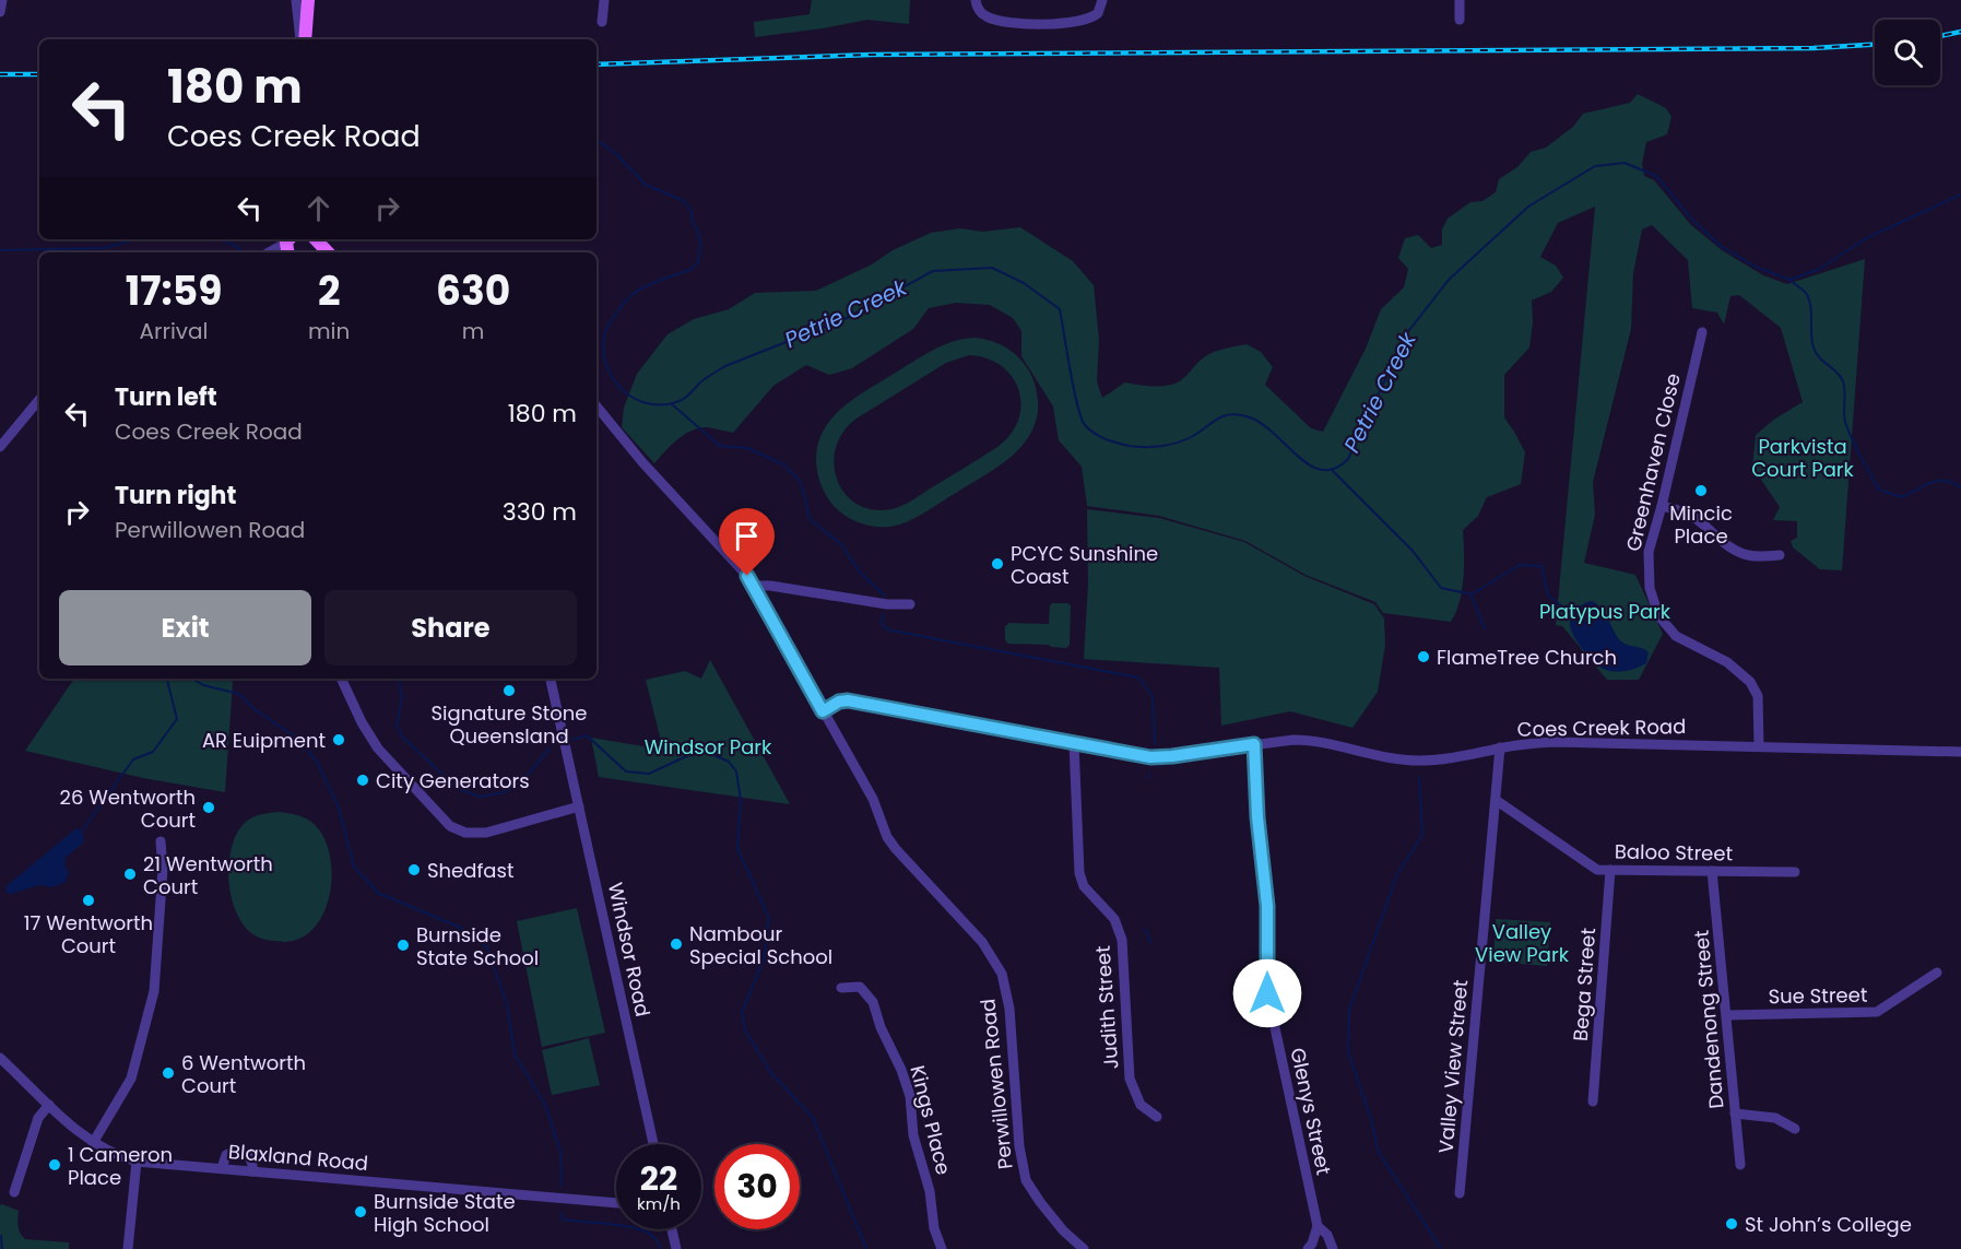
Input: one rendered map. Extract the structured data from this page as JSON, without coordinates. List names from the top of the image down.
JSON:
{
  "streets": {
    "street": [
      "Greenhaven Close",
      "Coes Creek Road",
      "Baloo Street",
      "Windsor Road",
      "Bega Street",
      "Sue Street",
      "Judith Street",
      "Dandenong Street",
      "Valley View Street",
      "Perwillowen Road",
      "Glenys Street",
      "Kings Place",
      "Blaxland Road"
    ]
  },
  "crossings": [
    ["Greenhaven Close", "Coes Creek Road"],
    ["Coes Creek Road", "Judith Street"],
    ["Coes Creek Road", "Valley View Street"],
    ["Coes Creek Road", "Perwillowen Road"],
    ["Coes Creek Road", "Glenys Street"],
    ["Baloo Street", "Bega Street"],
    ["Baloo Street", "Dandenong Street"],
    ["Baloo Street", "Valley View Street"],
    ["Sue Street", "Dandenong Street"]
  ],
  "water": ["Petrie Creek"],
  "parks": [
    "Parkvista Court Park",
    "Platypus Park",
    "Windsor Park",
    "Valley View Park"
  ],
  "places": [
    "Mincic Place",
    "PCYC Sunshine Coast",
    "FlameTree Church",
    "Signature Stone Queensland",
    "AR Euipment",
    "City Generators",
    "26 Wentworth Court",
    "Shedfast",
    "21 Wentworth Court",
    "17 Wentworth Court",
    "Nambour Special School",
    "Burnside State School",
    "6 Wentworth Court",
    "1 Cameron Place",
    "Burnside State High School",
    "St John’s College"
  ],
  "page": {
    "turn": ["180 m", "Coes Creek Road"],
    "eta": [
      "17:59",
      "Arrival",
      "2",
      "min",
      "630",
      "m"
    ],
    "list": [
      {
        "name": "Turn left",
        "note": "Coes Creek Road",
        "value": "180 m"
      },
      {
        "name": "Turn right",
        "note": "Perwillowen Road",
        "value": "330 m"
      }
    ],
    "buttons": ["Exit", "Share"],
    "speed": "22 km/h",
    "limit": "30"
  }
}
